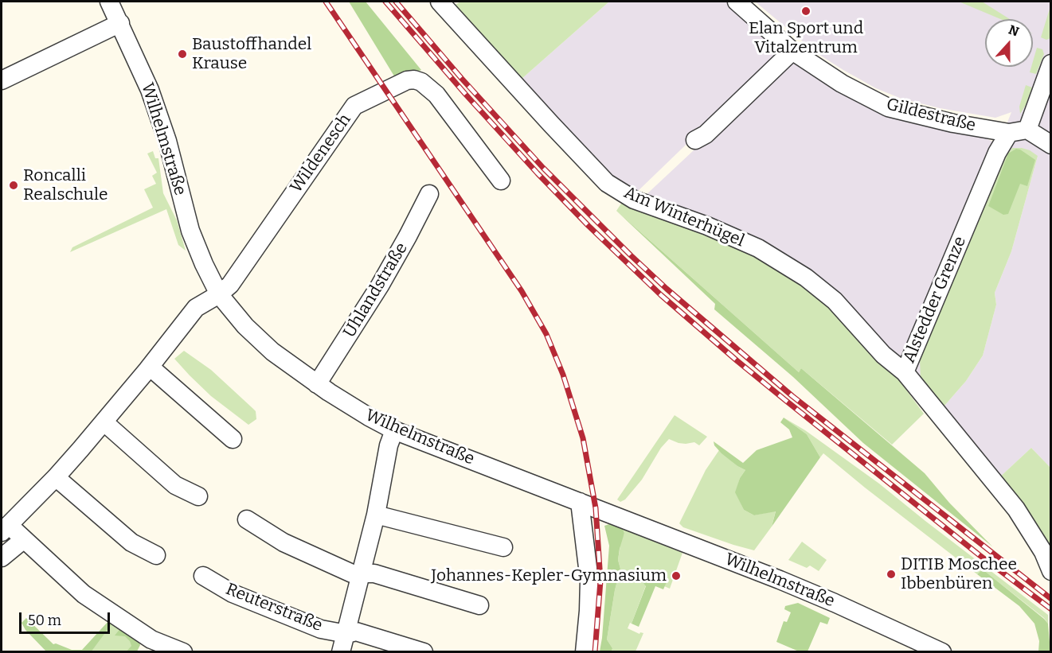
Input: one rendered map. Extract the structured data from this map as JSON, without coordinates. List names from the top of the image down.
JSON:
{
  "streets": {
    "street": [
      "Gildestraße",
      "Wilhelmstraße",
      "Wildenesch",
      "Am Winterhügel",
      "Uhlandstraße",
      "Alstedder Grenze",
      "Reuterstraße"
    ]
  },
  "crossings": [
    ["Gildestraße", "Alstedder Grenze"],
    ["Wilhelmstraße", "Wildenesch"],
    ["Wilhelmstraße", "Uhlandstraße"],
    ["Wilhelmstraße", "Reuterstraße"],
    ["Am Winterhügel", "Alstedder Grenze"]
  ],
  "places": [
    "Elan Sport und Vitalzentrum",
    "Baustoffhandel Krause",
    "Roncalli Realschule",
    "DITIB Moschee Ibbenbüren",
    "Johannes-Kepler-Gymnasium"
  ],
  "scale_bar": "50 m",
  "north": "top"
}
